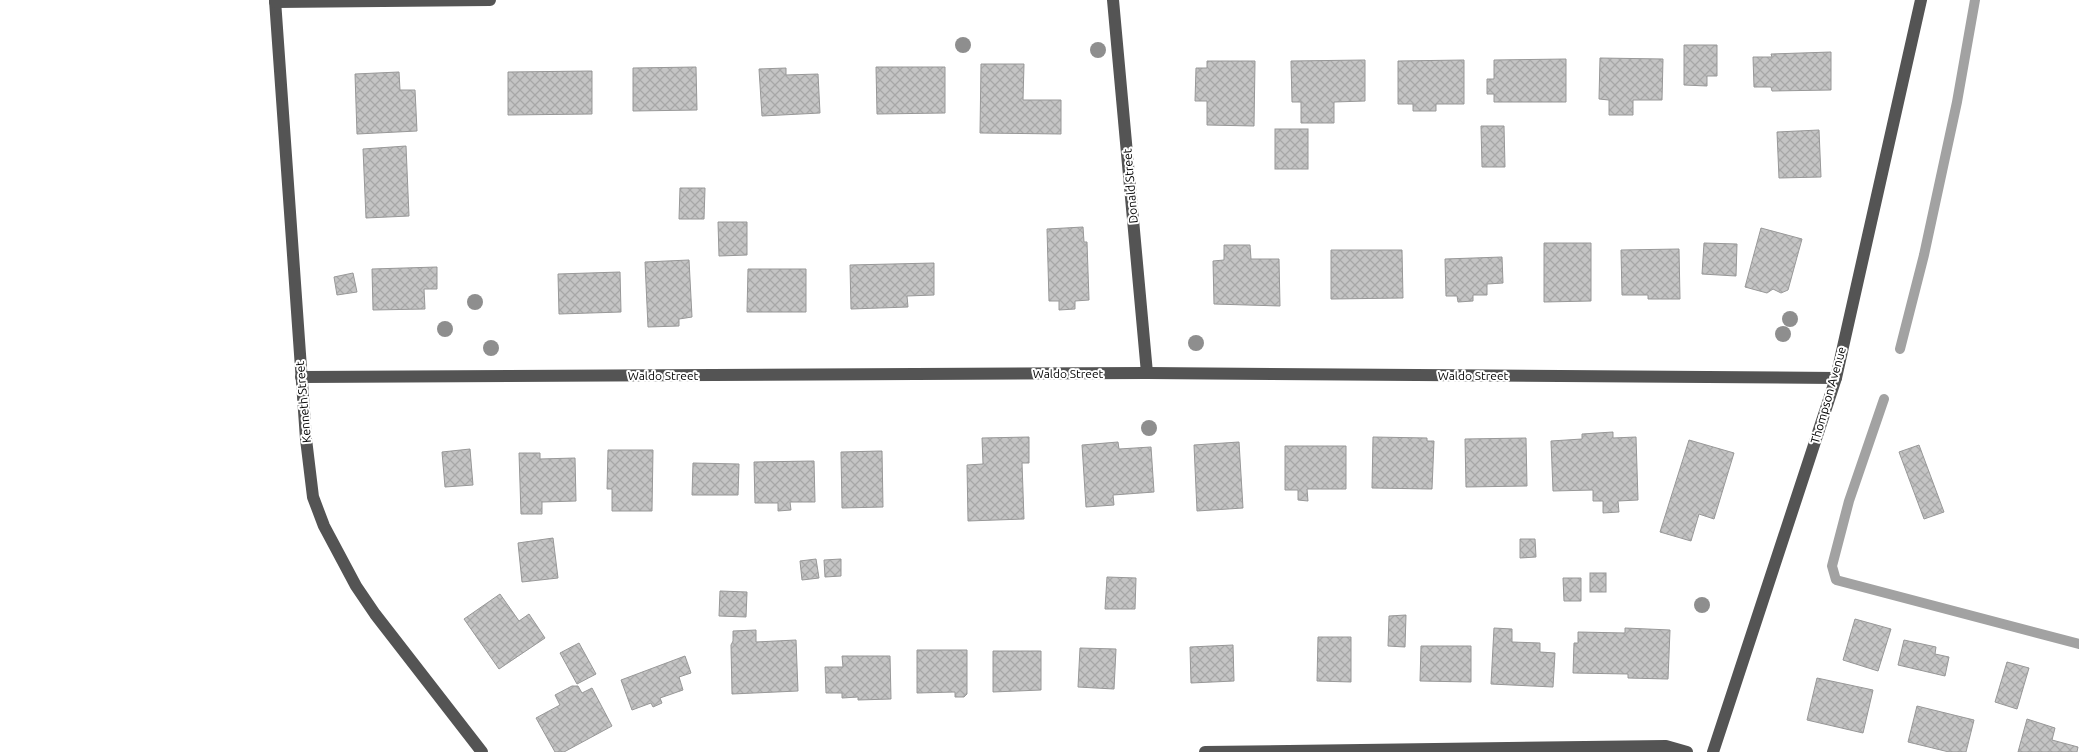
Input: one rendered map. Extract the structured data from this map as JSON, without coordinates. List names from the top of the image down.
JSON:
{
  "streets": {
    "street": [
      "Donald Street",
      "Waldo Street",
      "Thompson Avenue",
      "Kenneth Street"
    ]
  },
  "crossings": [
    ["Donald Street", "Waldo Street"],
    ["Waldo Street", "Thompson Avenue"],
    ["Waldo Street", "Kenneth Street"]
  ]
}
